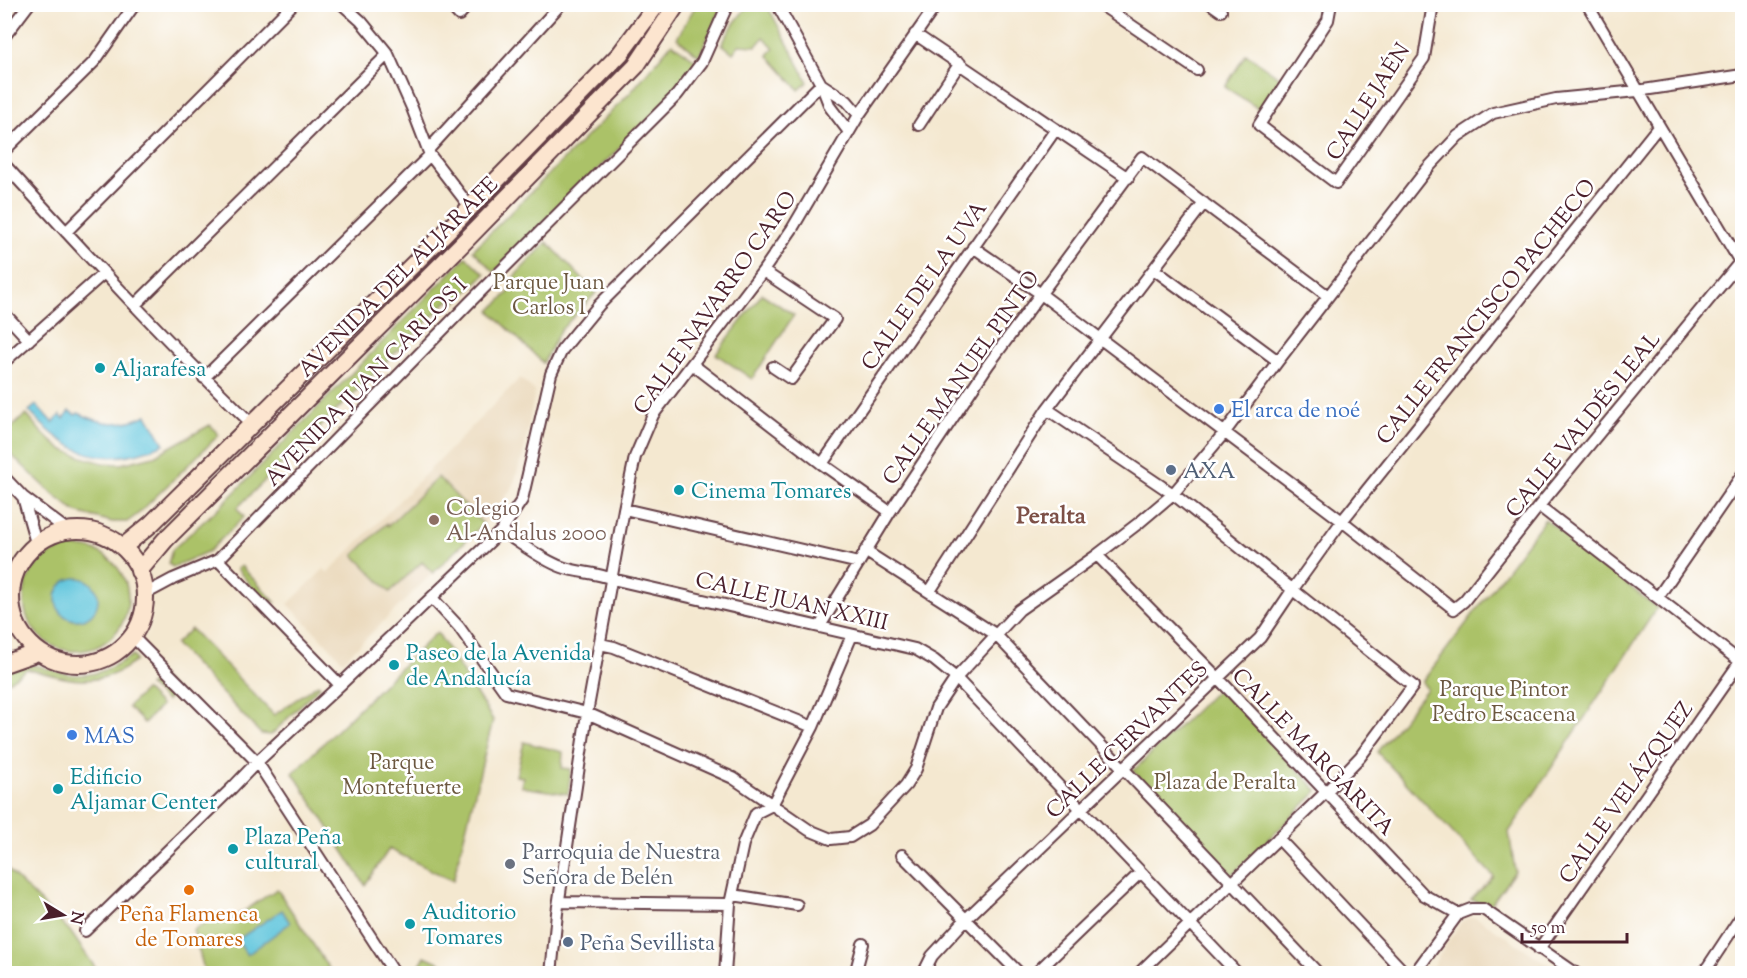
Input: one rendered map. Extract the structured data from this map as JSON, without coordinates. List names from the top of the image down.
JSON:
{
  "streets": {
    "main road": ["AVENIDA DEL ALJARAFE"],
    "street": [
      "CALLE JAÉN",
      "CALLE DE LA UVA",
      "CALLE NAVARRO CARO",
      "CALLE FRANCISCO PACHECO",
      "CALLE MANUEL PINTO",
      "AVENIDA JUAN CARLOS I",
      "CALLE VALDÉS LEAL",
      "CALLE JUAN XXIII",
      "CALLE CERVANTES",
      "CALLE MARGARITA",
      "CALLE VELÁZQUEZ"
    ]
  },
  "crossings": [
    ["AVENIDA DEL ALJARAFE", "AVENIDA JUAN CARLOS I"],
    ["CALLE NAVARRO CARO", "CALLE JUAN XXIII"],
    ["CALLE FRANCISCO PACHECO", "CALLE VALDÉS LEAL"],
    ["CALLE FRANCISCO PACHECO", "CALLE CERVANTES"],
    ["CALLE MANUEL PINTO", "CALLE JUAN XXIII"],
    ["CALLE VALDÉS LEAL", "CALLE CERVANTES"],
    ["CALLE JUAN XXIII", "CALLE CERVANTES"],
    ["CALLE CERVANTES", "CALLE MARGARITA"]
  ],
  "districts": ["Peralta"],
  "parks": [
    "Parque Juan Carlos I",
    "Parque Pintor Pedro Escacena",
    "Parque Montefuerte",
    "Plaza de Peralta"
  ],
  "places": [
    "Aljarafesa",
    "El arca de noé",
    "AXA",
    "Cinema Tomares",
    "Colegio Al-Andalus 2000",
    "Paseo de la Avenida de Andalucía",
    "MAS",
    "Edificio Aljamar Center",
    "Plaza Peña cultural",
    "Parroquia de Nuestra Señora de Belén",
    "Peña Flamenca de Tomares",
    "Auditorio Tomares",
    "Peña Sevillista"
  ],
  "scale_bar": "50 m",
  "north": "right"
}
